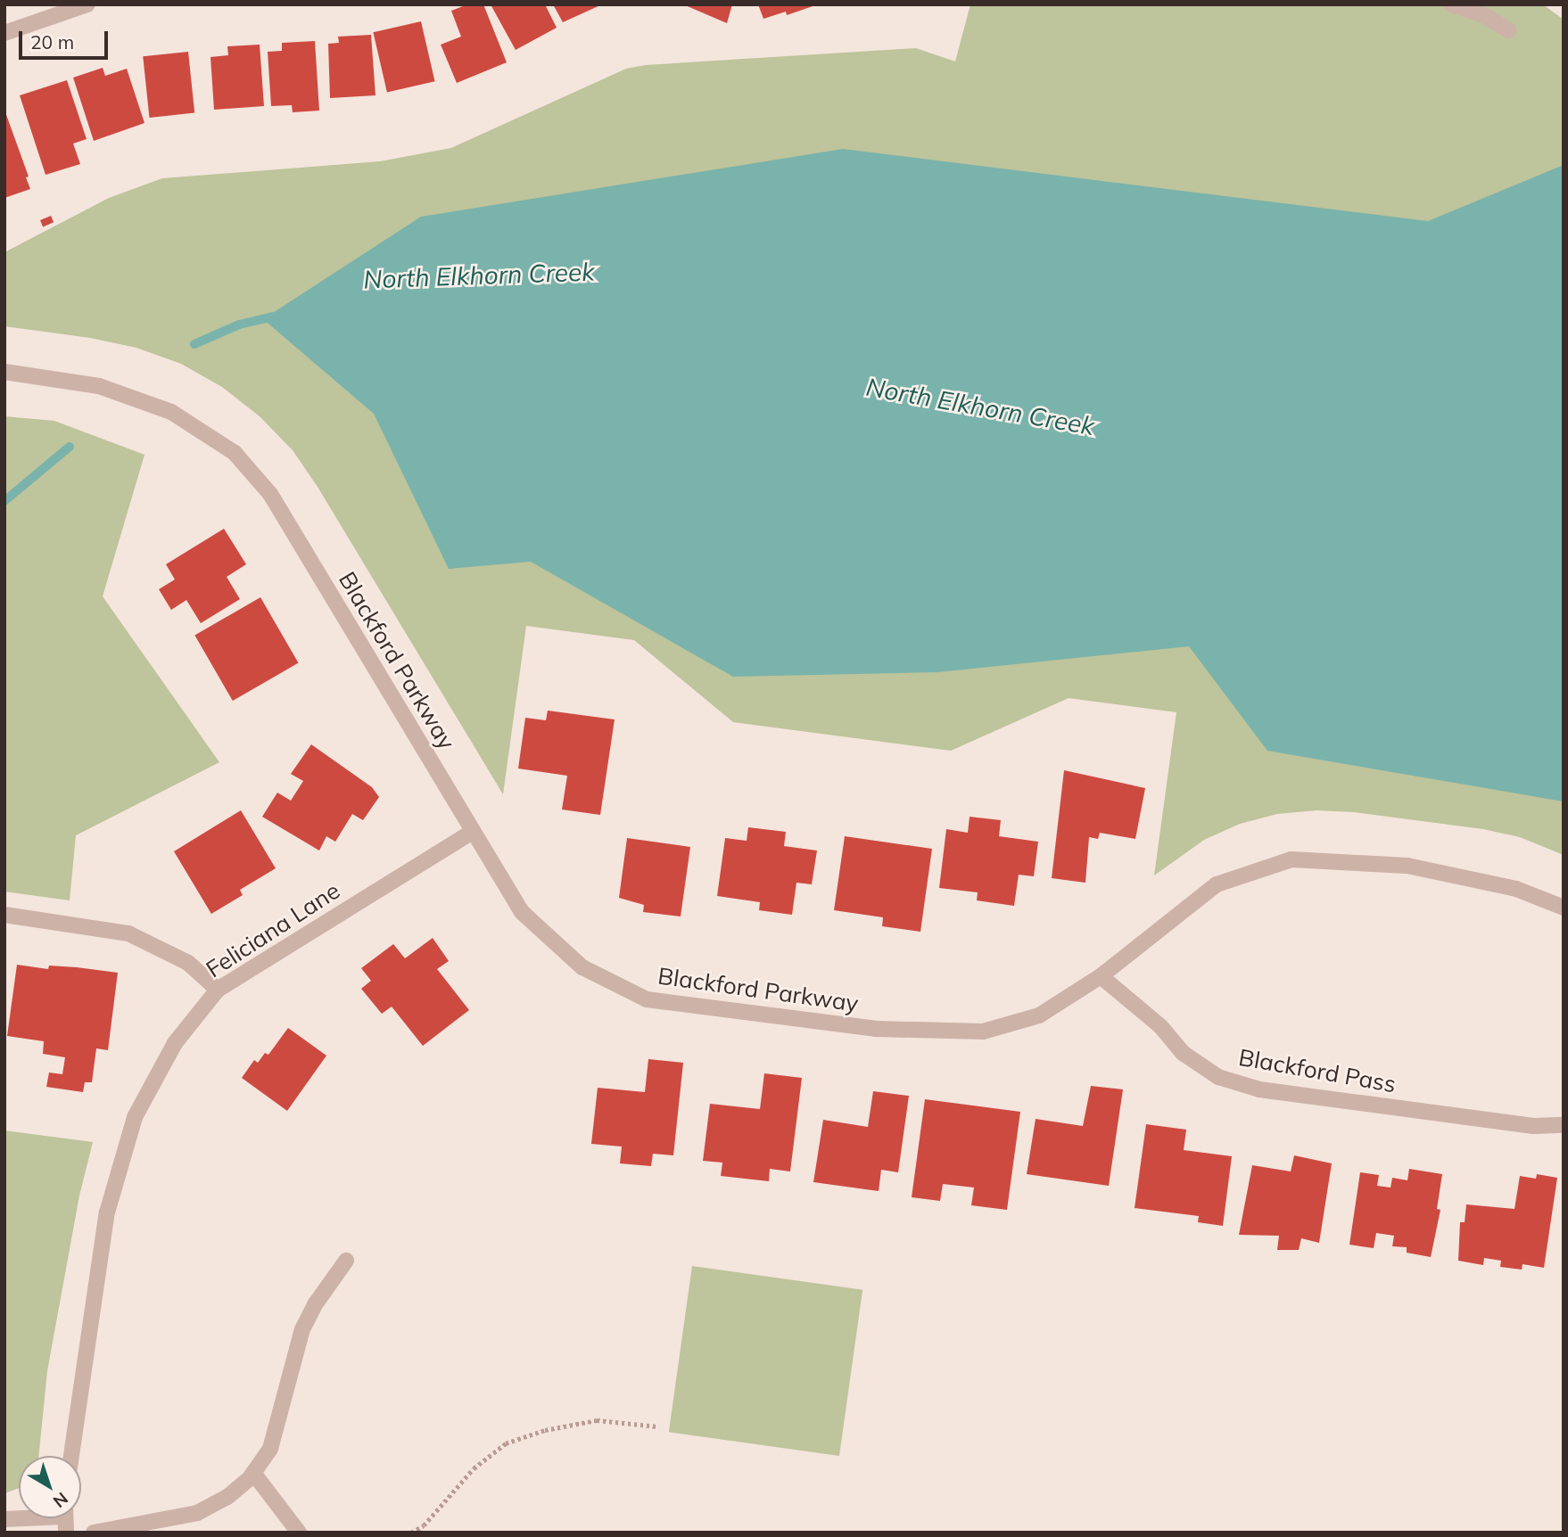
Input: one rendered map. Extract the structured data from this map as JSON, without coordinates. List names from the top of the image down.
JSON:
{
  "streets": {
    "street": ["Blackford Parkway", "Feliciana Lane", "Blackford Pass"]
  },
  "crossings": [
    ["Blackford Parkway", "Feliciana Lane"],
    ["Blackford Parkway", "Blackford Pass"]
  ],
  "water": ["North Elkhorn Creek"],
  "scale_bar": "20 m",
  "north": "bottom right"
}
